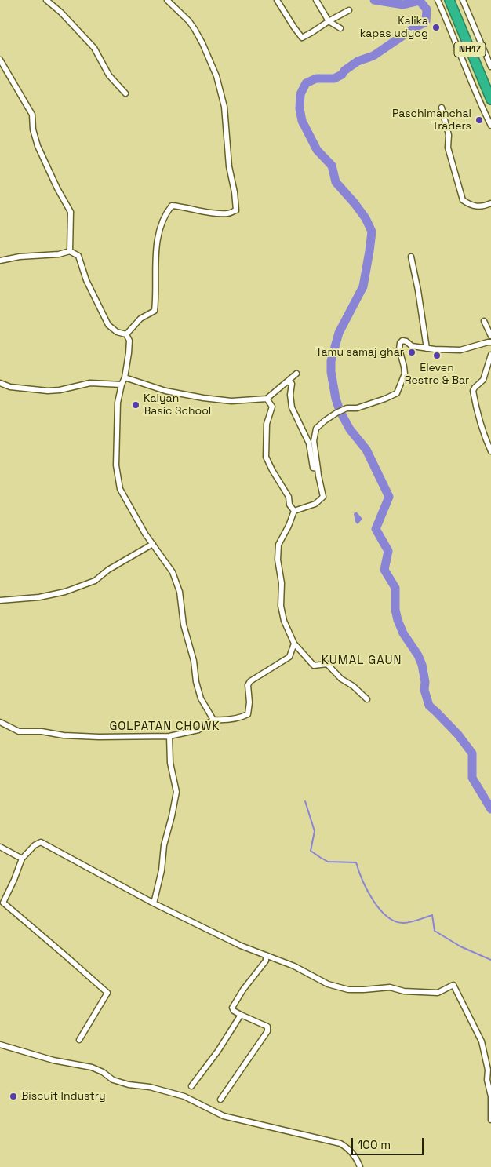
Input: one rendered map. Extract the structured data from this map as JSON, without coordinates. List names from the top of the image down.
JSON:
{
  "streets": {
    "highway": ["NH17"]
  },
  "districts": ["KUMAL GAUN", "GOLPATAN CHOWK"],
  "places": [
    "Kalika kapas udyog",
    "Paschimanchal Traders",
    "Tamu samaj ghar",
    "Eleven Restro & Bar",
    "Kalyan Basic School",
    "Biscuit Industry"
  ],
  "scale_bar": "100 m"
}
